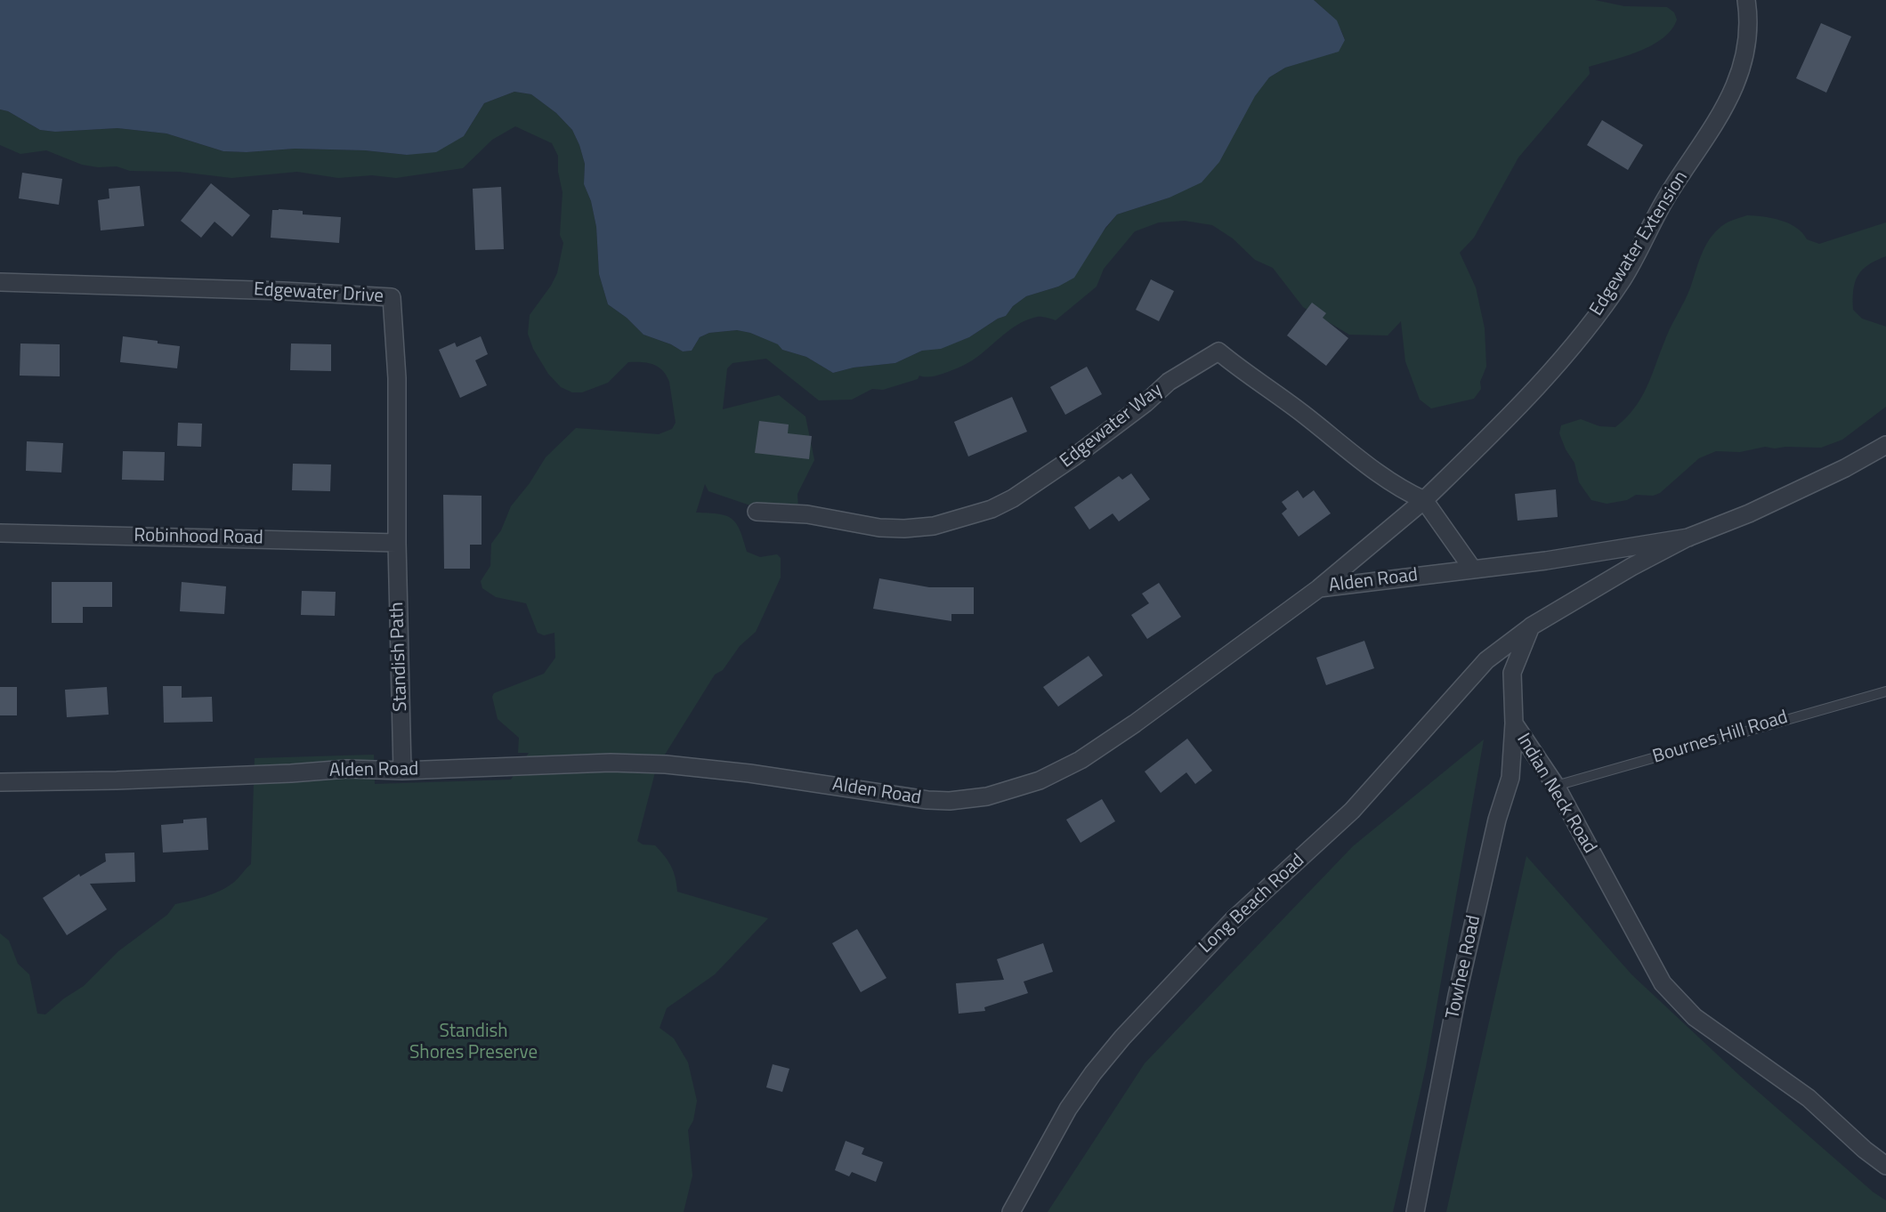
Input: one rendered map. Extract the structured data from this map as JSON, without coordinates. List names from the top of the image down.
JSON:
{
  "streets": {
    "street": [
      "Edgewater Extension",
      "Edgewater Drive",
      "Edgewater Way",
      "Robinhood Road",
      "Alden Road",
      "Standish Path",
      "Indian Neck Road",
      "Long Beach Road",
      "Towhee Road"
    ],
    "lane": ["Bournes Hill Road"]
  },
  "crossings": [
    ["Edgewater Extension", "Edgewater Way"],
    ["Edgewater Extension", "Alden Road"],
    ["Edgewater Drive", "Robinhood Road"],
    ["Edgewater Drive", "Standish Path"],
    ["Robinhood Road", "Standish Path"],
    ["Alden Road", "Standish Path"],
    ["Bournes Hill Road", "Indian Neck Road"],
    ["Indian Neck Road", "Long Beach Road"],
    ["Indian Neck Road", "Towhee Road"]
  ],
  "parks": ["Standish Shores Preserve"]
}
